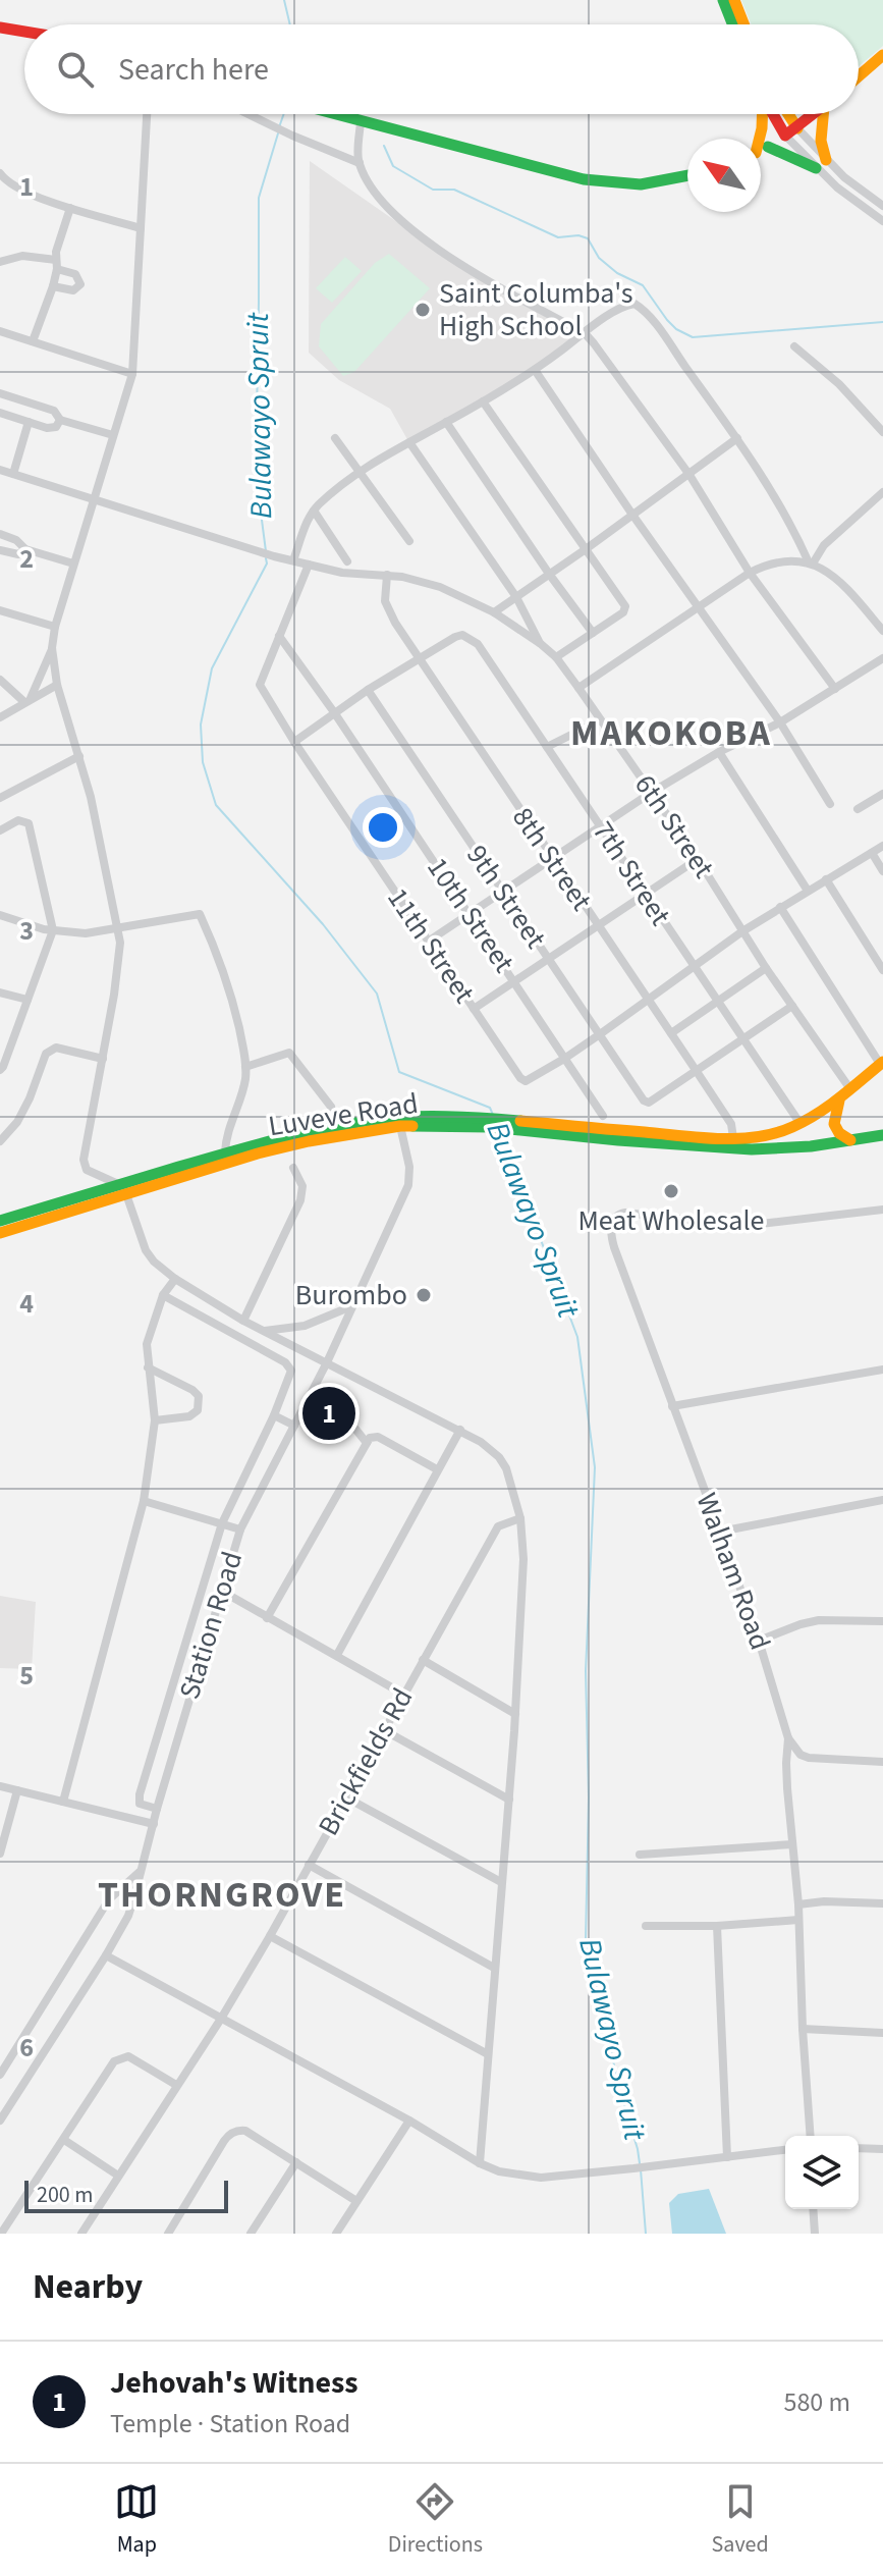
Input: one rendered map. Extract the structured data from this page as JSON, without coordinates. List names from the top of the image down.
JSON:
{
  "streets": {
    "main road": ["Luveve Road"],
    "street": [
      "6th Street",
      "8th Street",
      "7th Street",
      "9th Street",
      "10th Street",
      "11th Street",
      "Walham Road",
      "Station Road",
      "Brickfields Rd"
    ]
  },
  "crossings": [
    ["6th Street", "8th Street"],
    ["6th Street", "Luveve Road"],
    ["8th Street", "7th Street"],
    ["8th Street", "9th Street"],
    ["8th Street", "Luveve Road"],
    ["7th Street", "Luveve Road"],
    ["10th Street", "11th Street"],
    ["Luveve Road", "Station Road"]
  ],
  "districts": ["MAKOKOBA", "THORNGROVE"],
  "water": ["Bulawayo Spruit"],
  "places": ["Saint Columba's High School", "Meat Wholesale", "Burombo"],
  "scale_bar": "200 m",
  "north": "top left",
  "page": {
    "search": "Search here",
    "pins": "1",
    "scale": "200 m",
    "heading": "Nearby",
    "list": [
      {
        "mark": "1",
        "name": "Jehovah's Witness",
        "note": "Temple · Station Road",
        "value": "580 m"
      }
    ],
    "nav": ["Map", "Directions", "Saved"]
  },
  "grid": {
    "rows": [
      "1",
      "2",
      "3",
      "4",
      "5",
      "6"
    ]
  }
}
